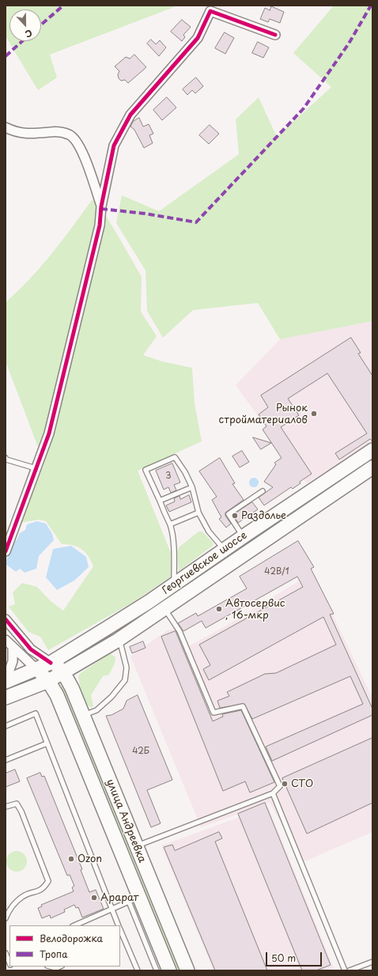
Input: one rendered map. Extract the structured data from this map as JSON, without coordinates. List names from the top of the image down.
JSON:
{
  "streets": {
    "main road": ["Георгиевское шоссе", "улица Андреевка"]
  },
  "crossings": [
    ["Георгиевское шоссе", "улица Андреевка"]
  ],
  "places": [
    "Рынок стройматериалов",
    "Раздолье",
    "Автосервис , 16-мкр",
    "СТО",
    "Ozon",
    "Арарат"
  ],
  "house_numbers": ["3", "42В/1", "42Б"],
  "legend": ["Велодорожка", "Тропа"],
  "scale_bar": "50 m",
  "north": "bottom"
}
